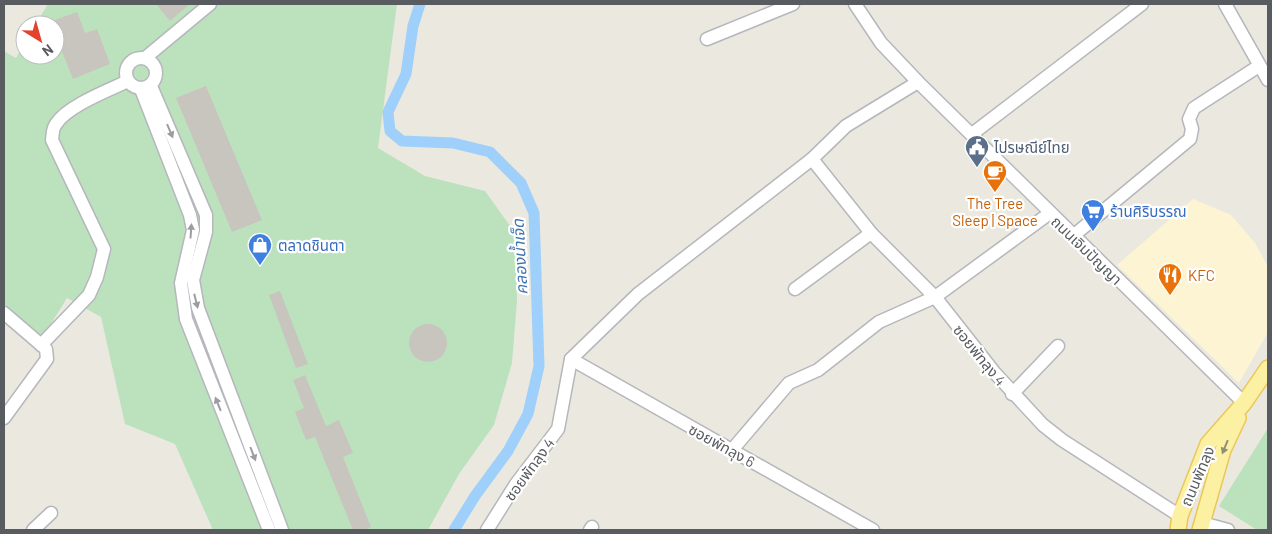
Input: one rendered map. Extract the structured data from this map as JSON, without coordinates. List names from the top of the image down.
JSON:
{
  "streets": {
    "main road": ["ถนนพัทลุง"],
    "street": ["ถนนเจิมปัญญา", "ซอยพัทลุง 4", "ซอยพัทลุง 6"]
  },
  "crossings": [
    ["ถนนเจิมปัญญา", "ถนนพัทลุง"],
    ["ซอยพัทลุง 4", "ซอยพัทลุง 6"],
    ["ซอยพัทลุง 4", "ถนนพัทลุง"]
  ],
  "water": ["คลองน้ำเจ็ด"],
  "places": {
    "public building": ["ไปรษณีย์ไทย"],
    "cafe": ["The Tree Sleep | Space"],
    "supermarket": ["ร้านศิริบรรณ"],
    "shop": ["ตลาดชินตา"],
    "restaurant": ["KFC"]
  },
  "north": "bottom right"
}
